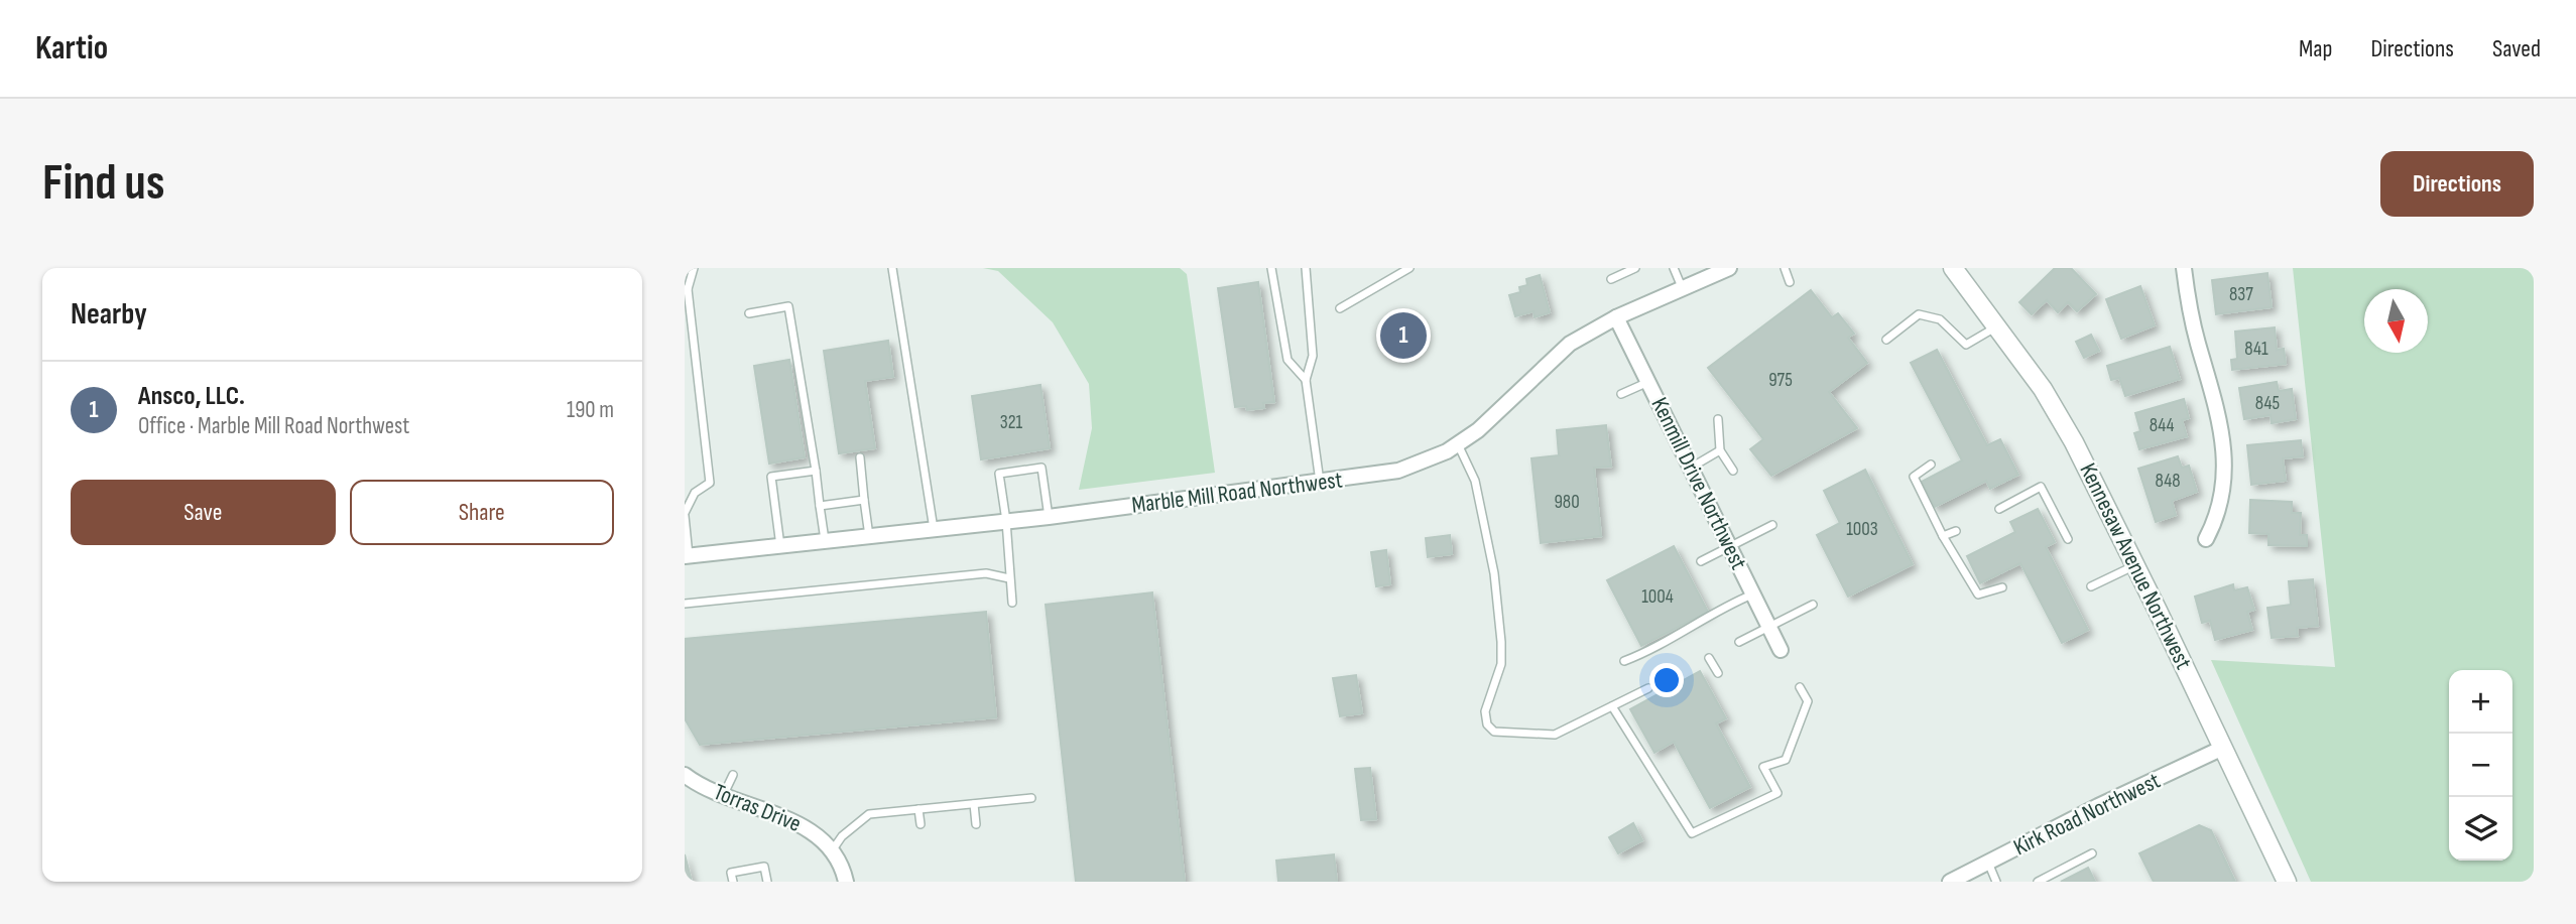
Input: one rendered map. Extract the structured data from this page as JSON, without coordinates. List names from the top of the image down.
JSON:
{
  "streets": {
    "street": [
      "Kenmill Drive Northwest",
      "Marble Mill Road Northwest",
      "Kennesaw Avenue Northwest",
      "Torras Drive",
      "Kirk Road Northwest"
    ]
  },
  "crossings": [
    ["Kenmill Drive Northwest", "Marble Mill Road Northwest"],
    ["Kennesaw Avenue Northwest", "Kirk Road Northwest"]
  ],
  "house_numbers": [
    "837",
    "841",
    "975",
    "845",
    "321",
    "844",
    "848",
    "980",
    "1003",
    "1004"
  ],
  "north": "bottom",
  "page": {
    "header": "Kartio",
    "nav": ["Map", "Directions", "Saved"],
    "buttons": [
      "Directions",
      ["Save", "Share"]
    ],
    "title": "Find us",
    "heading": "Nearby",
    "pins": "1",
    "list": [
      {
        "mark": "1",
        "name": "Ansco, LLC.",
        "note": "Office · Marble Mill Road Northwest",
        "value": "190 m"
      }
    ],
    "map_buttons": ["+", "−"]
  }
}
